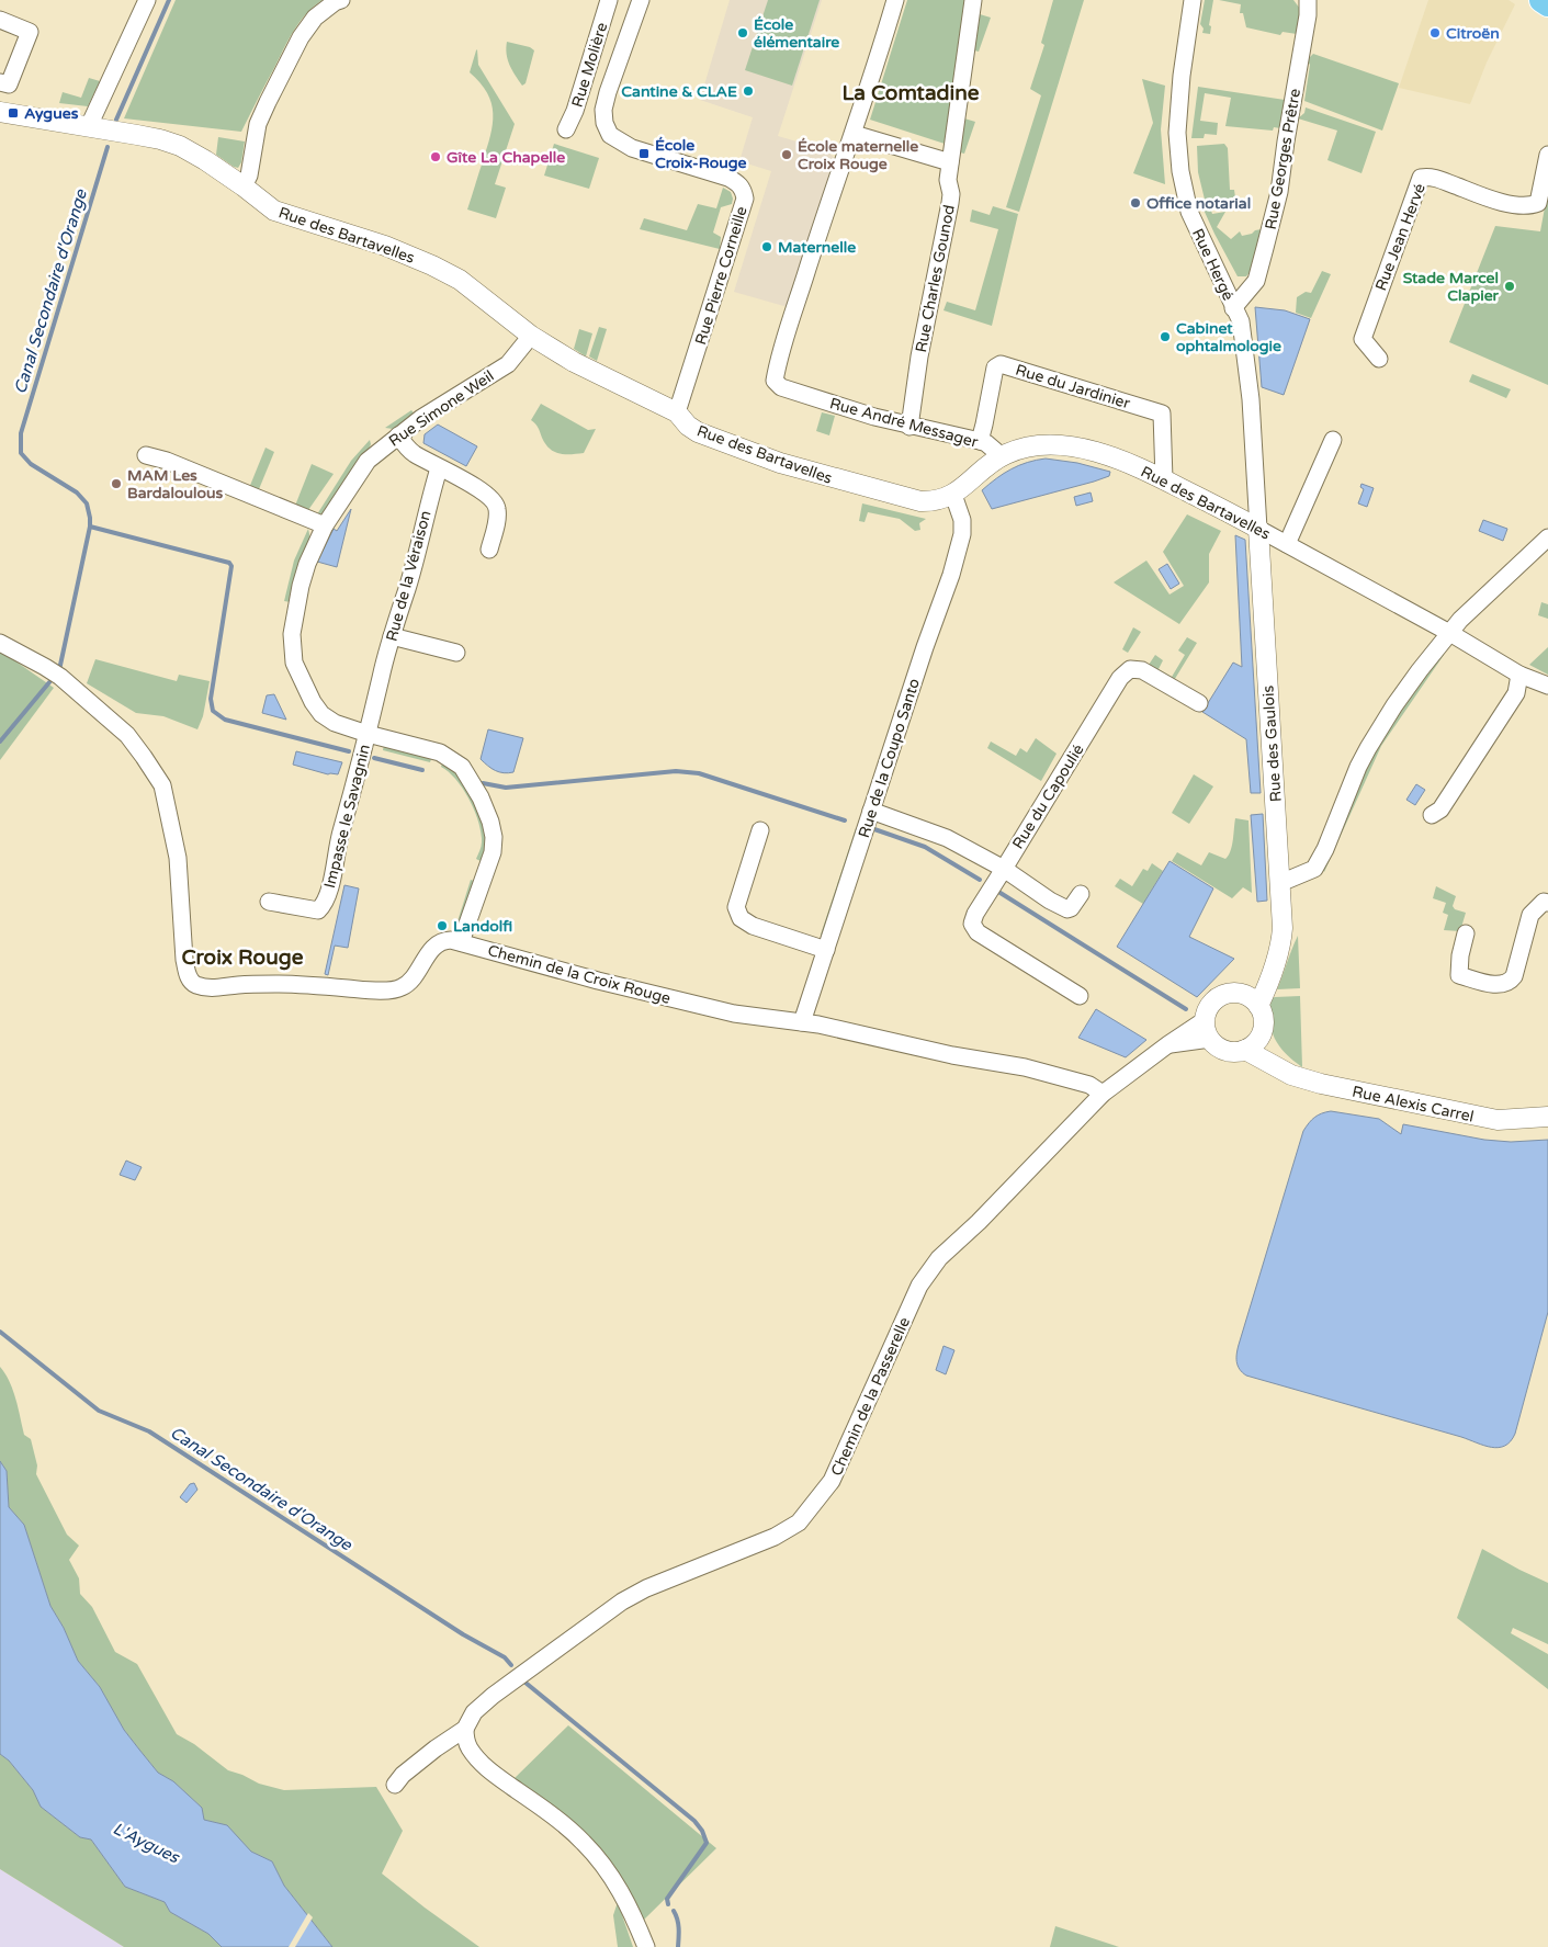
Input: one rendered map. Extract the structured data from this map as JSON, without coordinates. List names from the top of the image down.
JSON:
{
  "streets": {
    "street": [
      "Rue Molière",
      "Rue Georges Prêtre",
      "Rue des Bartavelles",
      "Rue Jean Hervé",
      "Rue Hergé",
      "Rue Pierre Corneille",
      "Rue Charles Gounod",
      "Rue du Jardinier",
      "Rue Simone Weil",
      "Rue André Messager",
      "Rue de la Véraison",
      "Rue des Gaulois",
      "Rue de la Coupo Santo",
      "Rue du Capoulié",
      "Impasse le Savagnin",
      "Chemin de la Croix Rouge",
      "Rue Alexis Carrel",
      "Chemin de la Passerelle"
    ]
  },
  "crossings": [
    ["Rue Georges Prêtre", "Rue Hergé"],
    ["Rue des Bartavelles", "Rue Hergé"],
    ["Rue des Bartavelles", "Rue Pierre Corneille"],
    ["Rue des Bartavelles", "Rue du Jardinier"],
    ["Rue des Bartavelles", "Rue Simone Weil"],
    ["Rue des Bartavelles", "Rue André Messager"],
    ["Rue des Bartavelles", "Rue des Gaulois"],
    ["Rue des Bartavelles", "Rue de la Coupo Santo"],
    ["Rue Hergé", "Rue des Gaulois"],
    ["Rue Charles Gounod", "Rue André Messager"],
    ["Rue du Jardinier", "Rue André Messager"],
    ["Rue Simone Weil", "Rue de la Véraison"],
    ["Rue Simone Weil", "Impasse le Savagnin"],
    ["Rue Simone Weil", "Chemin de la Croix Rouge"],
    ["Rue de la Véraison", "Impasse le Savagnin"],
    ["Rue de la Coupo Santo", "Chemin de la Croix Rouge"],
    ["Chemin de la Croix Rouge", "Chemin de la Passerelle"],
    ["Rue Alexis Carrel", "Chemin de la Passerelle"]
  ],
  "districts": ["La Comtadine", "Croix Rouge"],
  "water": ["Canal Secondaire d'Orange", "L'Aygues"],
  "places": {
    "other": [
      "École élémentaire",
      "Citroën",
      "Cantine & CLAE",
      "École maternelle Croix Rouge",
      "Gîte La Chapelle",
      "Office notarial",
      "Maternelle",
      "Stade Marcel Clapier",
      "Cabinet ophtalmologie",
      "MAM Les Bardaloulous",
      "Landolfi"
    ],
    "transit": ["Aygues", "École Croix-Rouge"]
  }
}
